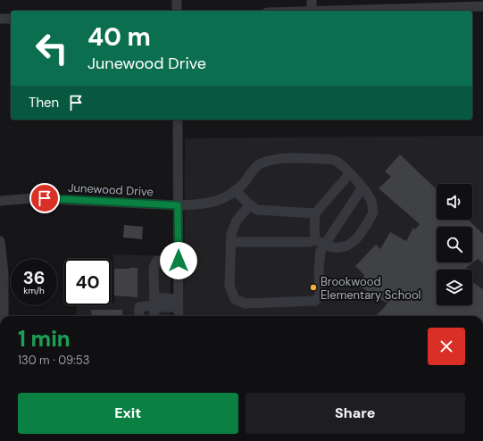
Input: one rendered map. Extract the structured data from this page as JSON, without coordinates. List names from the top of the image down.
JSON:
{
  "streets": {
    "street": ["Junewood Drive"]
  },
  "places": ["Brookwood Elementary School"],
  "page": {
    "turn": ["40 m", "Junewood Drive"],
    "then": "Then",
    "speed": "36 km/h",
    "limit": "40",
    "heading": ["1 min", "130 m · 09:53"],
    "buttons": ["Exit", "Share"]
  }
}
